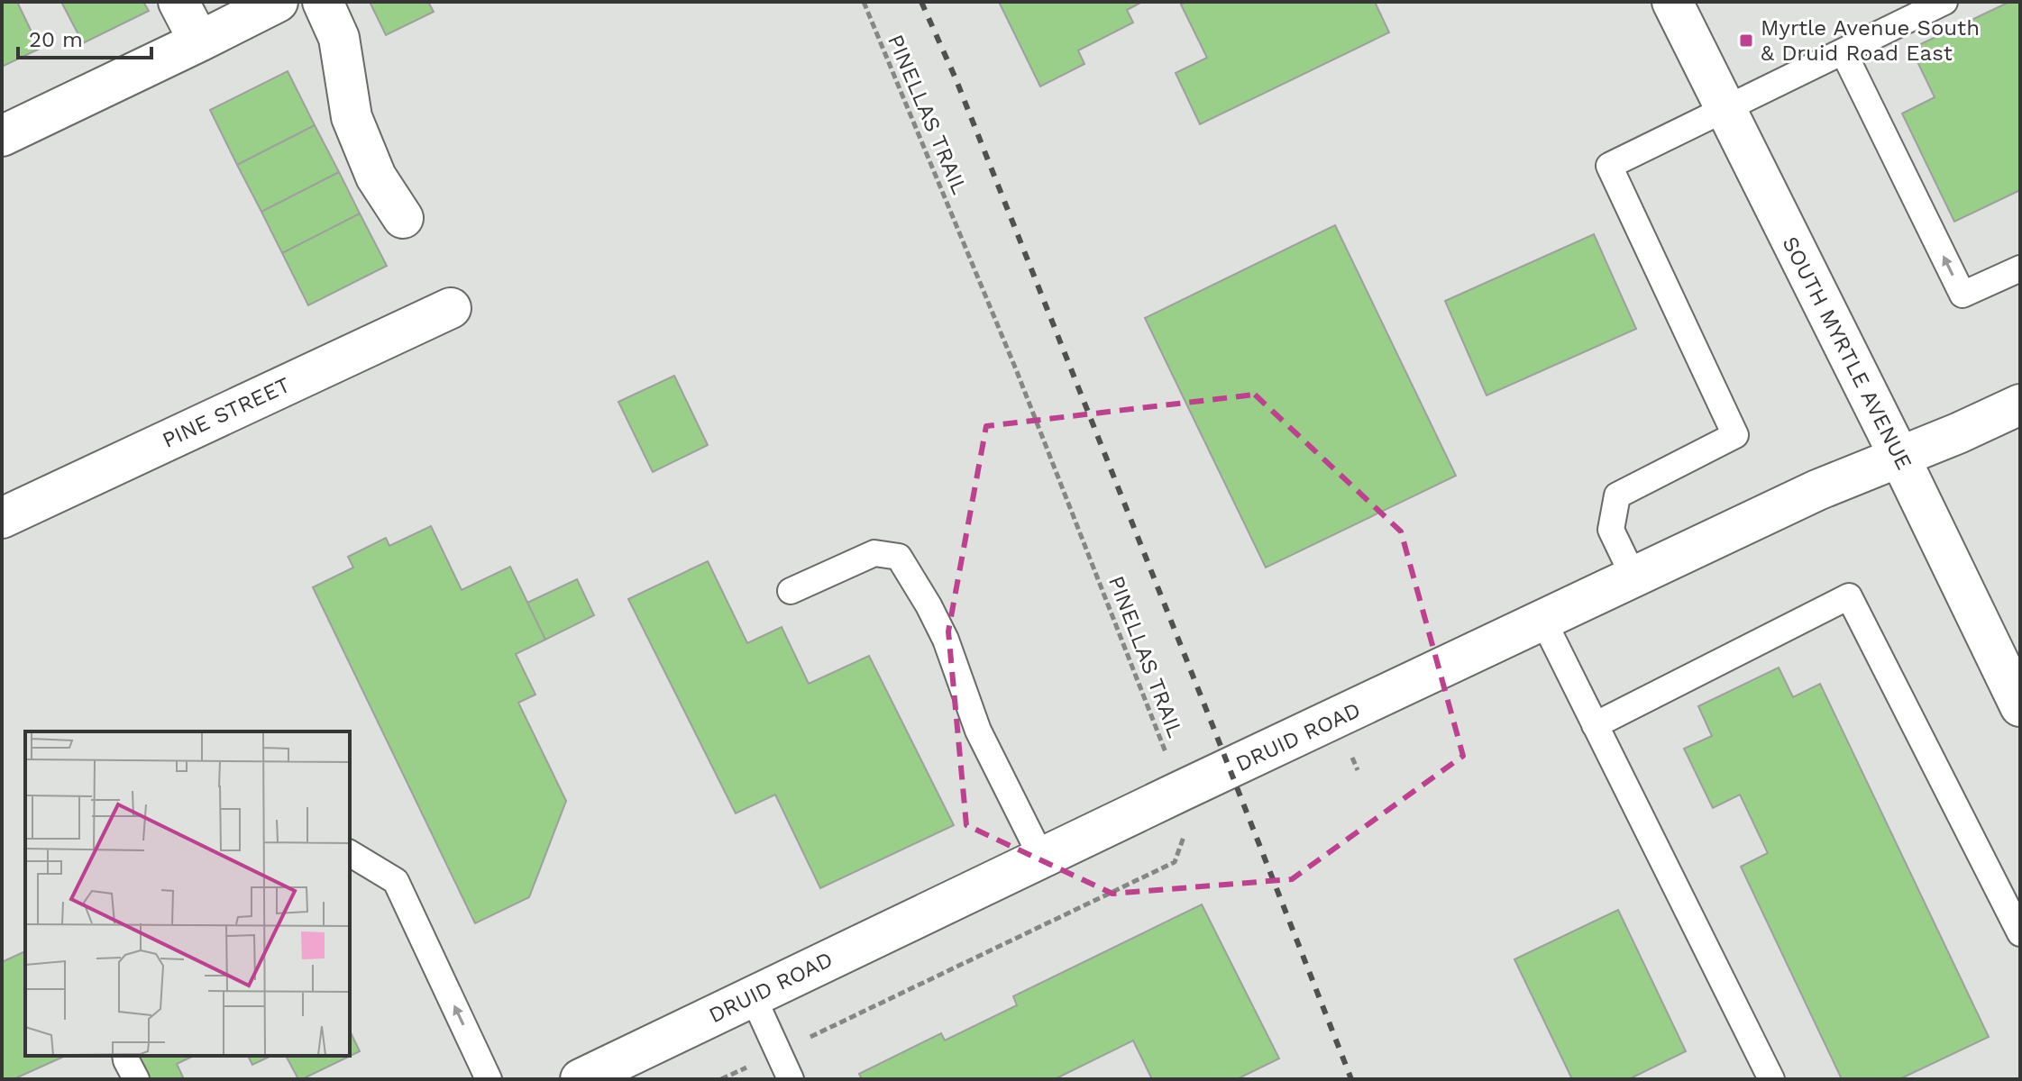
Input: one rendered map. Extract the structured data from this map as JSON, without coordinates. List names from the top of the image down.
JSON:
{
  "streets": {
    "street": ["SOUTH MYRTLE AVENUE", "PINE STREET", "DRUID ROAD"],
    "path": ["PINELLAS TRAIL"]
  },
  "crossings": [
    ["PINELLAS TRAIL", "DRUID ROAD"],
    ["SOUTH MYRTLE AVENUE", "DRUID ROAD"]
  ],
  "places": {
    "transit": ["Myrtle Avenue South & Druid Road East"]
  },
  "scale_bar": "20 m"
}
